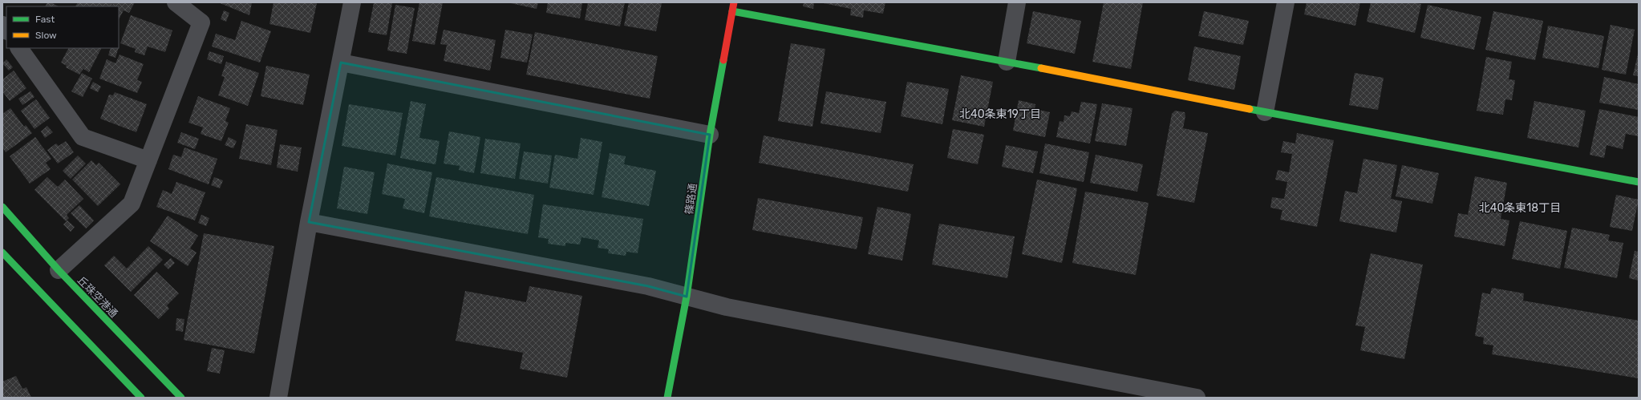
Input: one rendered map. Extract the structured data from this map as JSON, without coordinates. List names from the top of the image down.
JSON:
{
  "streets": {
    "street": ["篠路通", "丘珠空港通"]
  },
  "districts": ["北40条東19丁目", "北40条東18丁目"],
  "legend": ["Fast", "Slow"]
}
